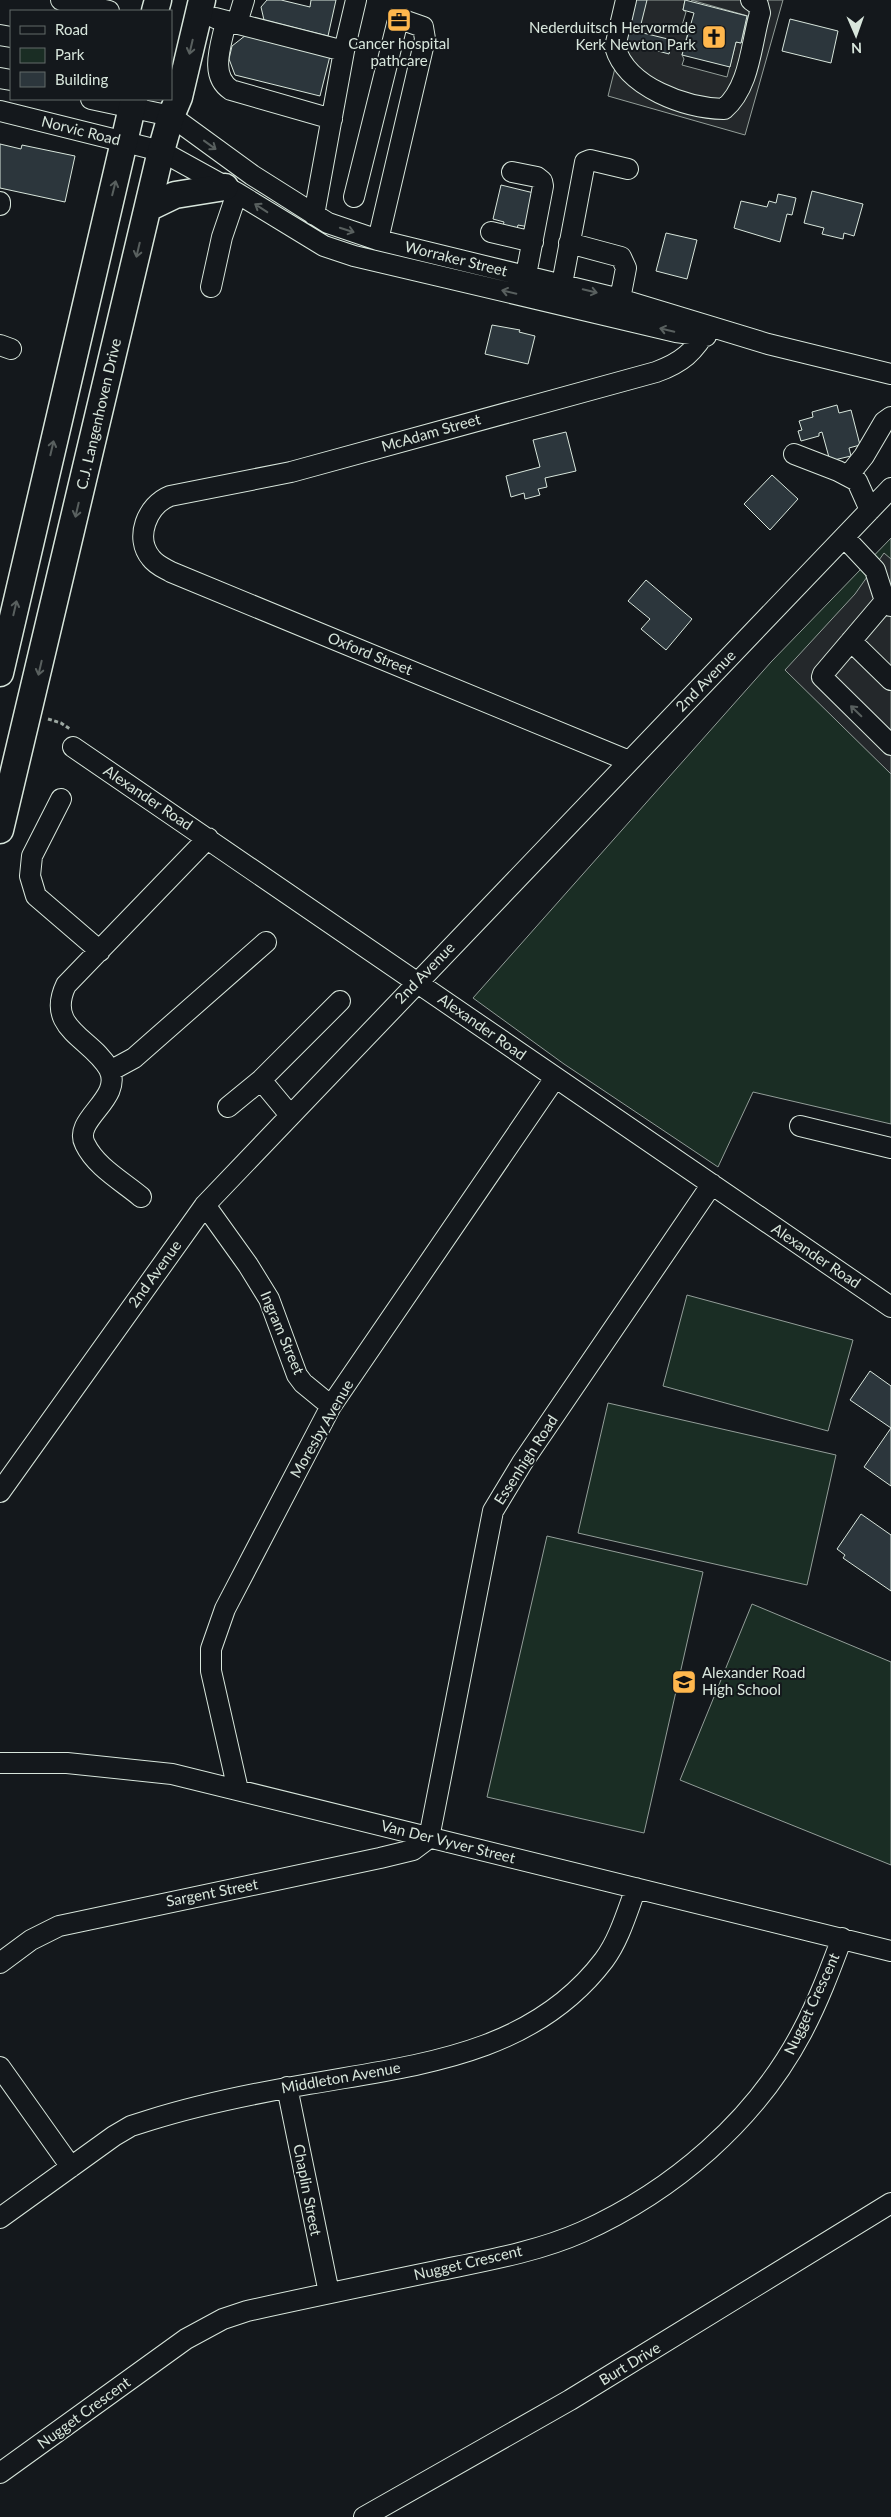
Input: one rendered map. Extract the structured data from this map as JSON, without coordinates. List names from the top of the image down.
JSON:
{
  "streets": {
    "main road": ["C.J. Langenhoven Drive"],
    "street": [
      "Norvic Road",
      "Worraker Street",
      "McAdam Street",
      "Oxford Street",
      "2nd Avenue",
      "Alexander Road",
      "Ingram Street",
      "Moresby Avenue",
      "Essenhigh Road",
      "Van Der Vyver Street",
      "Sargent Street",
      "Nugget Crescent",
      "Middleton Avenue",
      "Chaplin Street",
      "Burt Drive"
    ]
  },
  "crossings": [
    ["Norvic Road", "Worraker Street"],
    ["Norvic Road", "C.J. Langenhoven Drive"],
    ["Worraker Street", "C.J. Langenhoven Drive"],
    ["Worraker Street", "McAdam Street"],
    ["McAdam Street", "Oxford Street"],
    ["Oxford Street", "2nd Avenue"],
    ["2nd Avenue", "Alexander Road"],
    ["2nd Avenue", "Ingram Street"],
    ["Alexander Road", "Moresby Avenue"],
    ["Alexander Road", "Essenhigh Road"],
    ["Ingram Street", "Moresby Avenue"],
    ["Moresby Avenue", "Van Der Vyver Street"],
    ["Essenhigh Road", "Van Der Vyver Street"],
    ["Essenhigh Road", "Sargent Street"],
    ["Van Der Vyver Street", "Sargent Street"],
    ["Van Der Vyver Street", "Nugget Crescent"],
    ["Van Der Vyver Street", "Middleton Avenue"],
    ["Nugget Crescent", "Chaplin Street"],
    ["Middleton Avenue", "Chaplin Street"]
  ],
  "places": {
    "office": ["Cancer hospital pathcare"],
    "church": ["Nederduitsch Hervormde Kerk Newton Park"],
    "school or university": ["Alexander Road High School"]
  },
  "legend": ["Road", "Park", "Building"],
  "north": "bottom"
}
